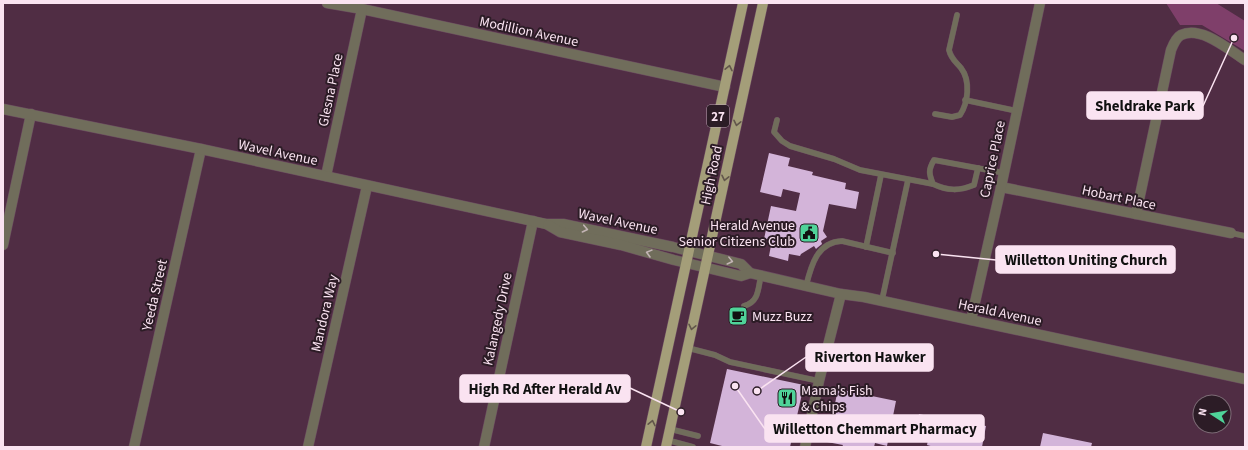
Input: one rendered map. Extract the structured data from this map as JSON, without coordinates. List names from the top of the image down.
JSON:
{
  "streets": {
    "main road": ["27", "High Road"],
    "street": [
      "Modillion Avenue",
      "Glesna Place",
      "Wavel Avenue",
      "Caprice Place",
      "Hobart Place",
      "Yeeda Street",
      "Herald Avenue",
      "Mandora Way",
      "Kalangedy Drive"
    ]
  },
  "crossings": [
    ["Modillion Avenue", "Glesna Place"],
    ["Modillion Avenue", "High Road"],
    ["Glesna Place", "Wavel Avenue"],
    ["Wavel Avenue", "High Road"],
    ["Wavel Avenue", "Yeeda Street"],
    ["Wavel Avenue", "Herald Avenue"],
    ["Wavel Avenue", "Mandora Way"],
    ["Wavel Avenue", "Kalangedy Drive"],
    ["Caprice Place", "Hobart Place"],
    ["Caprice Place", "Herald Avenue"],
    ["High Road", "Herald Avenue"]
  ],
  "places": {
    "other": [
      "Sheldrake Park",
      "Willetton Uniting Church",
      "Willetton Chemmart Pharmacy",
      "Riverton Hawker",
      "High Rd After Herald Av"
    ],
    "public building": ["Herald Avenue Senior Citizens Club"],
    "cafe": ["Muzz Buzz"],
    "restaurant": ["Mama's Fish & Chips"]
  },
  "north": "left"
}
